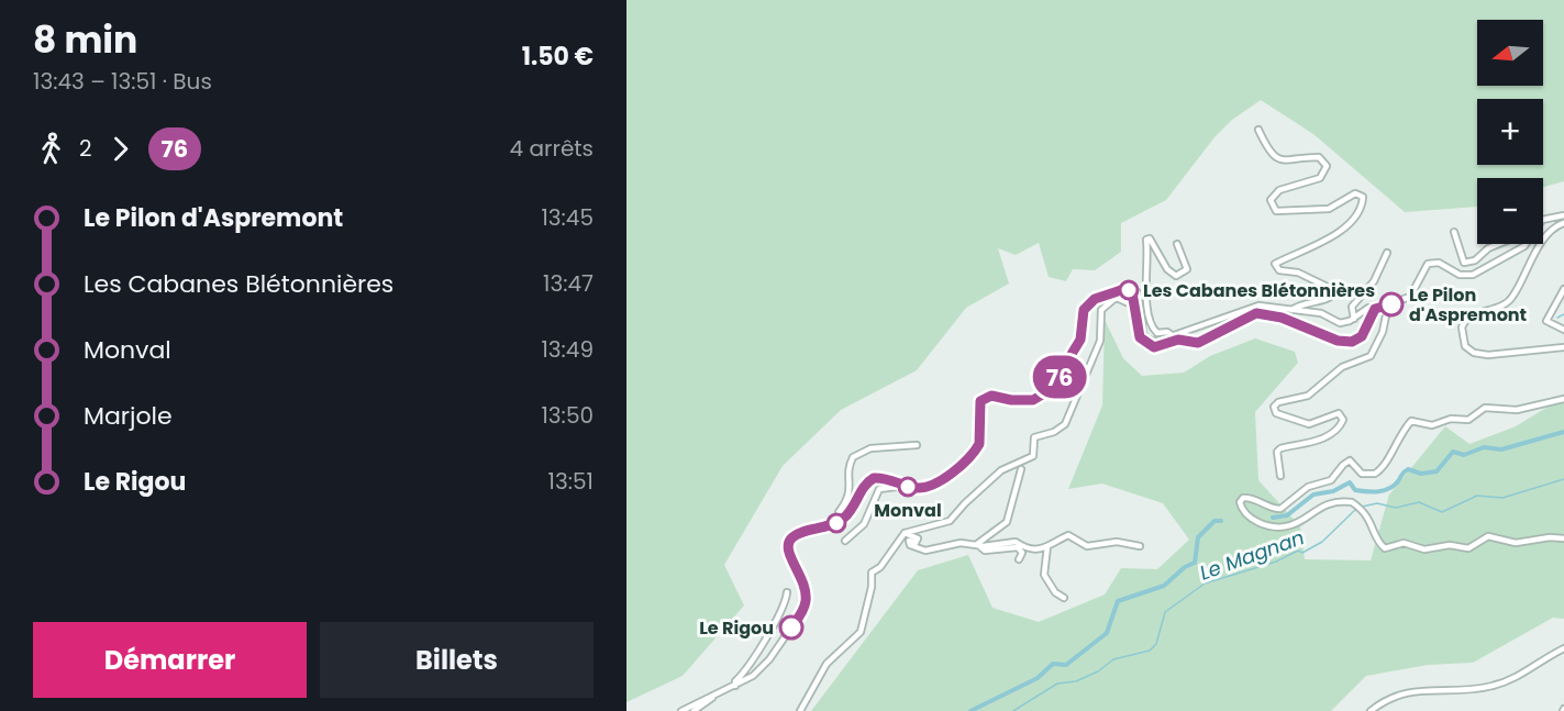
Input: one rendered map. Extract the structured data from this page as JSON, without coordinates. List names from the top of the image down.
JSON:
{
  "water": ["Le Magnan"],
  "places": [
    "Les Cabanes Blétonnières",
    "Le Pilon d'Aspremont",
    "Monval",
    "Le Rigou"
  ],
  "lines": ["bus line 76"],
  "north": "left",
  "page": {
    "heading": ["8 min", "13:43 – 13:51 · Bus", "1.50 €"],
    "on_map": "76",
    "map_buttons": ["+", "−"],
    "legs": ["2", "76", "4 arrêts"],
    "list": [
      {
        "name": "Le Pilon d'Aspremont",
        "value": "13:45"
      },
      {
        "name": "Les Cabanes Blétonnières",
        "value": "13:47"
      },
      {
        "name": "Monval",
        "value": "13:49"
      },
      {
        "name": "Marjole",
        "value": "13:50"
      },
      {
        "name": "Le Rigou",
        "value": "13:51"
      }
    ],
    "buttons": ["Démarrer", "Billets"]
  }
}
